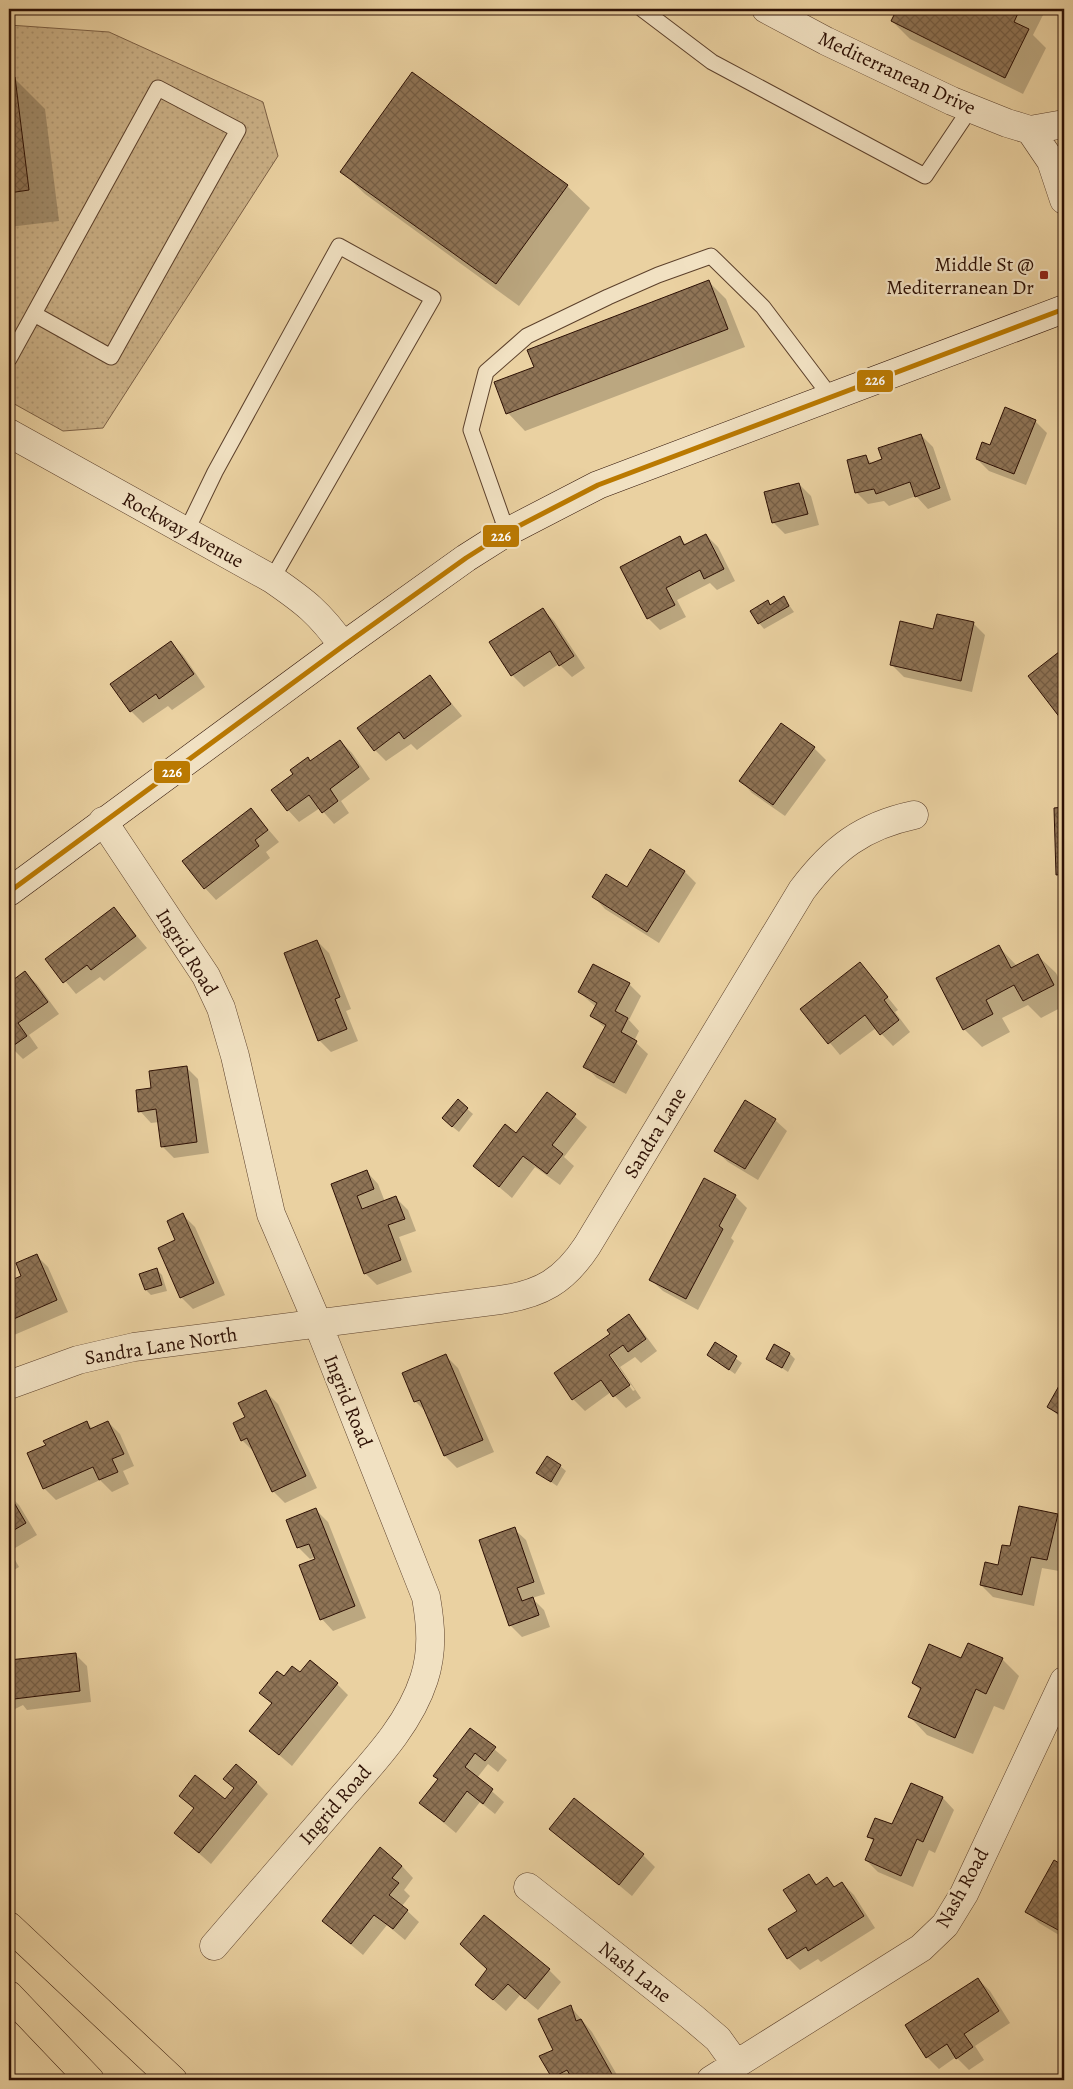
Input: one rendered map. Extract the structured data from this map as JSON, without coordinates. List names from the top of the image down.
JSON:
{
  "streets": {
    "street": [
      "Mediterranean Drive",
      "Rockway Avenue",
      "Ingrid Road",
      "Sandra Lane",
      "Sandra Lane North",
      "Nash Road",
      "Nash Lane"
    ]
  },
  "crossings": [
    ["Ingrid Road", "Sandra Lane"],
    ["Ingrid Road", "Sandra Lane North"],
    ["Sandra Lane", "Sandra Lane North"],
    ["Nash Road", "Nash Lane"]
  ],
  "places": {
    "transit": ["Middle St @ Mediterranean Dr"]
  },
  "lines": ["transit line 226"]
}
